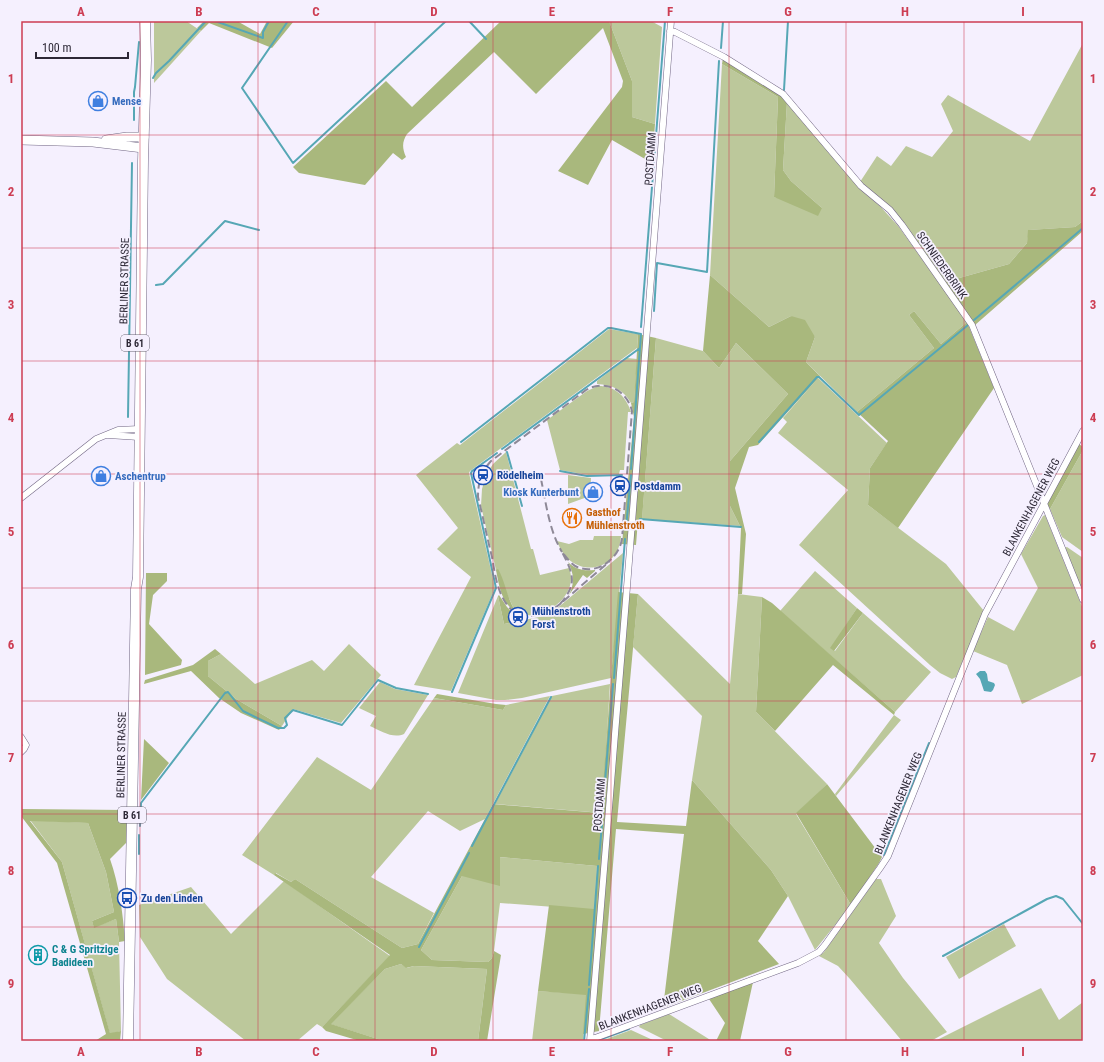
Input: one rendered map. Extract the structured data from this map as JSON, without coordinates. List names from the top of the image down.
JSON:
{
  "streets": {
    "main road": ["BERLINER STRASSE", "B 61"],
    "street": ["POSTDAMM", "SCHNIEDERBRINK", "BLANKENHAGENER WEG"]
  },
  "crossings": [
    ["POSTDAMM", "SCHNIEDERBRINK"],
    ["POSTDAMM", "BLANKENHAGENER WEG"],
    ["SCHNIEDERBRINK", "BLANKENHAGENER WEG"]
  ],
  "places": {
    "shop": ["Mense", "Aschentrup", "Kiosk Kunterbunt"],
    "station": ["Rödelheim", "Postdamm", "Mühlenstroth Forst"],
    "restaurant": ["Gasthof Mühlenstroth"],
    "bus stop": ["Zu den Linden"],
    "building": ["C & G Spritzige Badideen"]
  },
  "scale_bar": "100 m",
  "grid": {
    "columns": [
      "A",
      "B",
      "C",
      "D",
      "E",
      "F",
      "G",
      "H",
      "I"
    ],
    "rows": [
      "1",
      "2",
      "3",
      "4",
      "5",
      "6",
      "7",
      "8",
      "9"
    ]
  }
}
